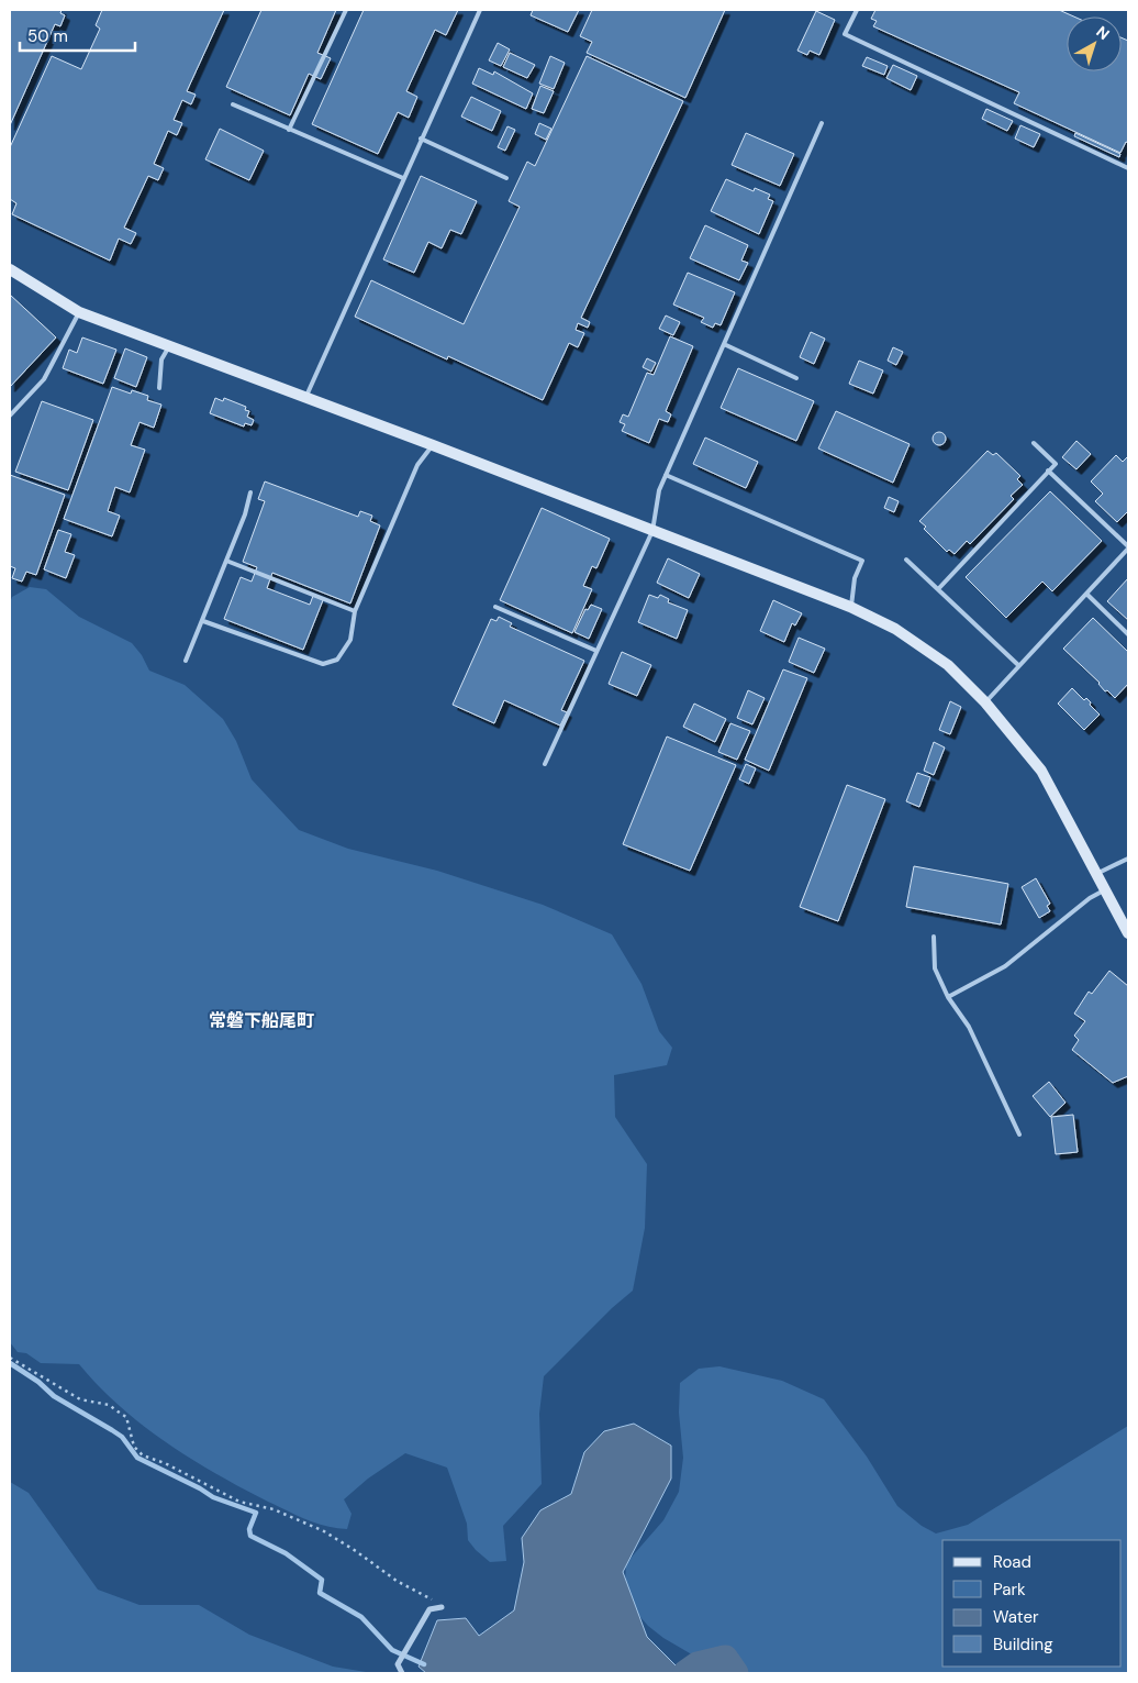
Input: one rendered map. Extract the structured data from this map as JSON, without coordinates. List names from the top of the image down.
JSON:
{
  "districts": ["常磐下船尾町"],
  "legend": [
    "Road",
    "Park",
    "Water",
    "Building"
  ],
  "scale_bar": "50 m",
  "north": "top right"
}
